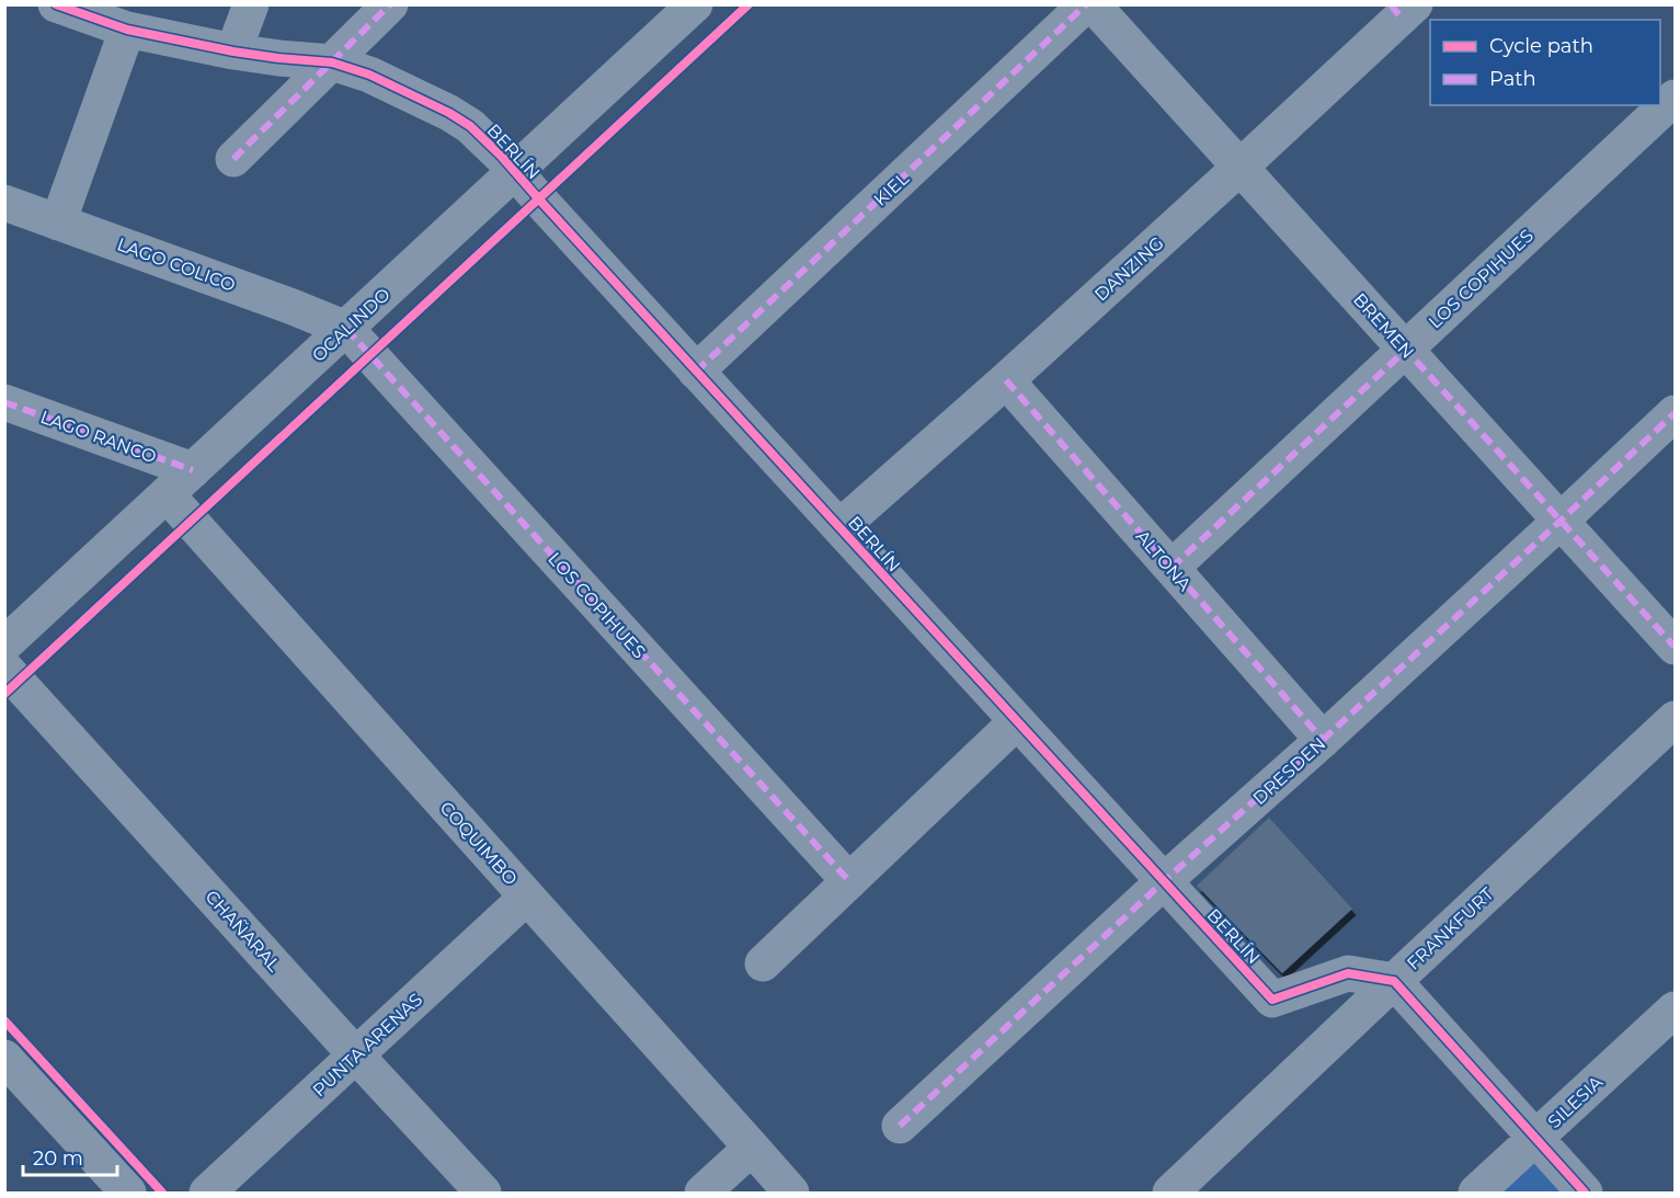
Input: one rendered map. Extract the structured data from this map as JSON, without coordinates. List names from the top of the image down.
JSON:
{
  "streets": {
    "street": [
      "BERLÍN",
      "KIEL",
      "LAGO COLICO",
      "DANZING",
      "LOS COPIHUES",
      "OCALINDO",
      "BREMEN",
      "LAGO RANCO",
      "ALTONA",
      "DRESDEN",
      "COQUIMBO",
      "FRANKFURT",
      "CHAÑARAL",
      "PUNTA ARENAS",
      "SILESIA"
    ]
  },
  "crossings": [
    ["BERLÍN", "KIEL"],
    ["BERLÍN", "DANZING"],
    ["BERLÍN", "OCALINDO"],
    ["BERLÍN", "DRESDEN"],
    ["BERLÍN", "FRANKFURT"],
    ["LAGO COLICO", "LOS COPIHUES"],
    ["LAGO COLICO", "OCALINDO"],
    ["DANZING", "BREMEN"],
    ["DANZING", "ALTONA"],
    ["LOS COPIHUES", "OCALINDO"],
    ["LOS COPIHUES", "BREMEN"],
    ["LOS COPIHUES", "ALTONA"],
    ["OCALINDO", "LAGO RANCO"],
    ["OCALINDO", "COQUIMBO"],
    ["BREMEN", "DRESDEN"],
    ["ALTONA", "DRESDEN"],
    ["COQUIMBO", "PUNTA ARENAS"],
    ["CHAÑARAL", "PUNTA ARENAS"]
  ],
  "legend": ["Cycle path", "Path"],
  "scale_bar": "20 m"
}
